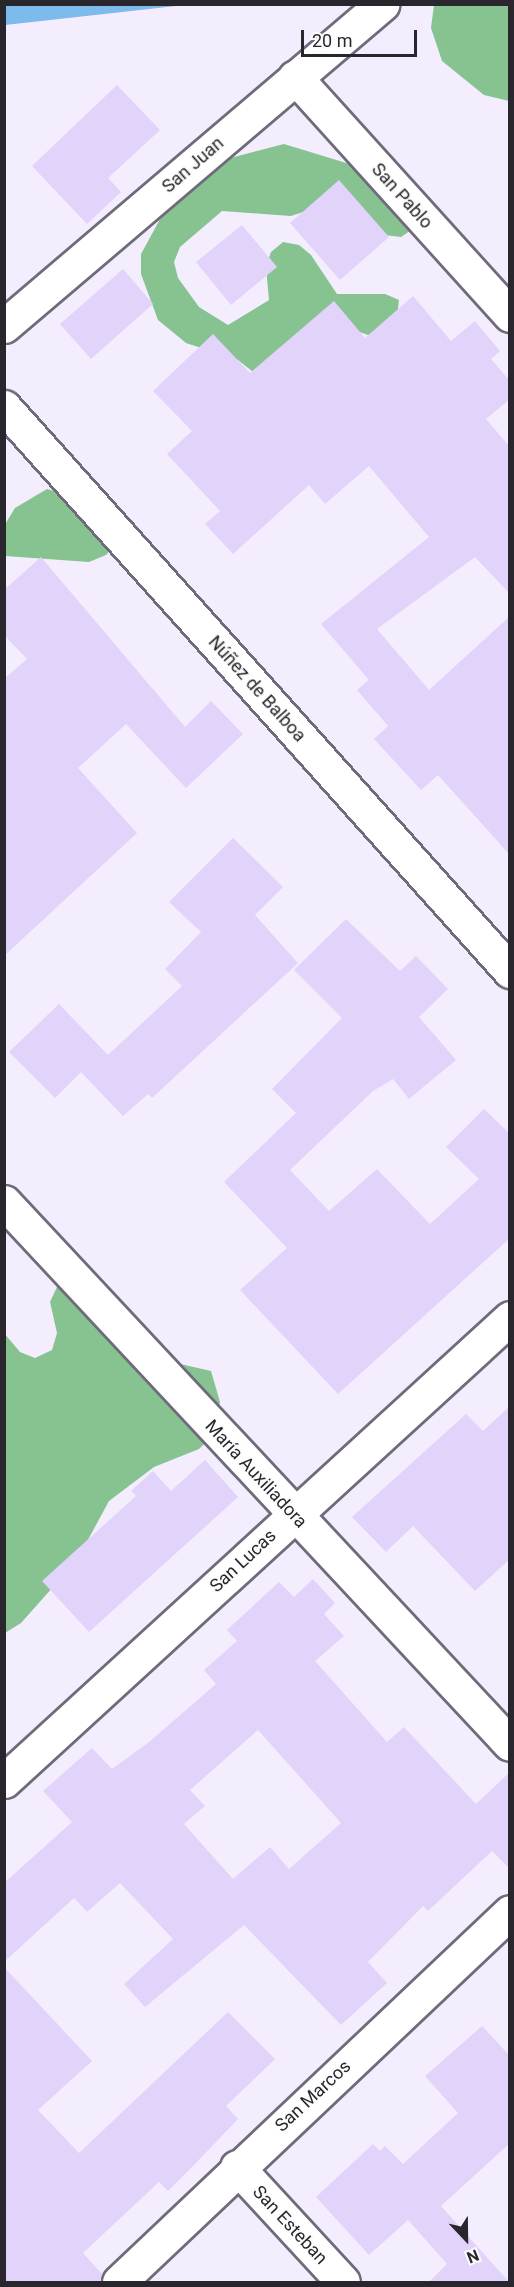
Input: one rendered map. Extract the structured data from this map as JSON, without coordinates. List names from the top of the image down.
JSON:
{
  "streets": {
    "street": [
      "San Juan",
      "San Pablo",
      "Núñez de Balboa",
      "María Auxiliadora",
      "San Lucas",
      "San Marcos",
      "San Esteban"
    ]
  },
  "crossings": [
    ["San Juan", "San Pablo"],
    ["María Auxiliadora", "San Lucas"],
    ["San Marcos", "San Esteban"]
  ],
  "scale_bar": "20 m",
  "north": "bottom"
}
